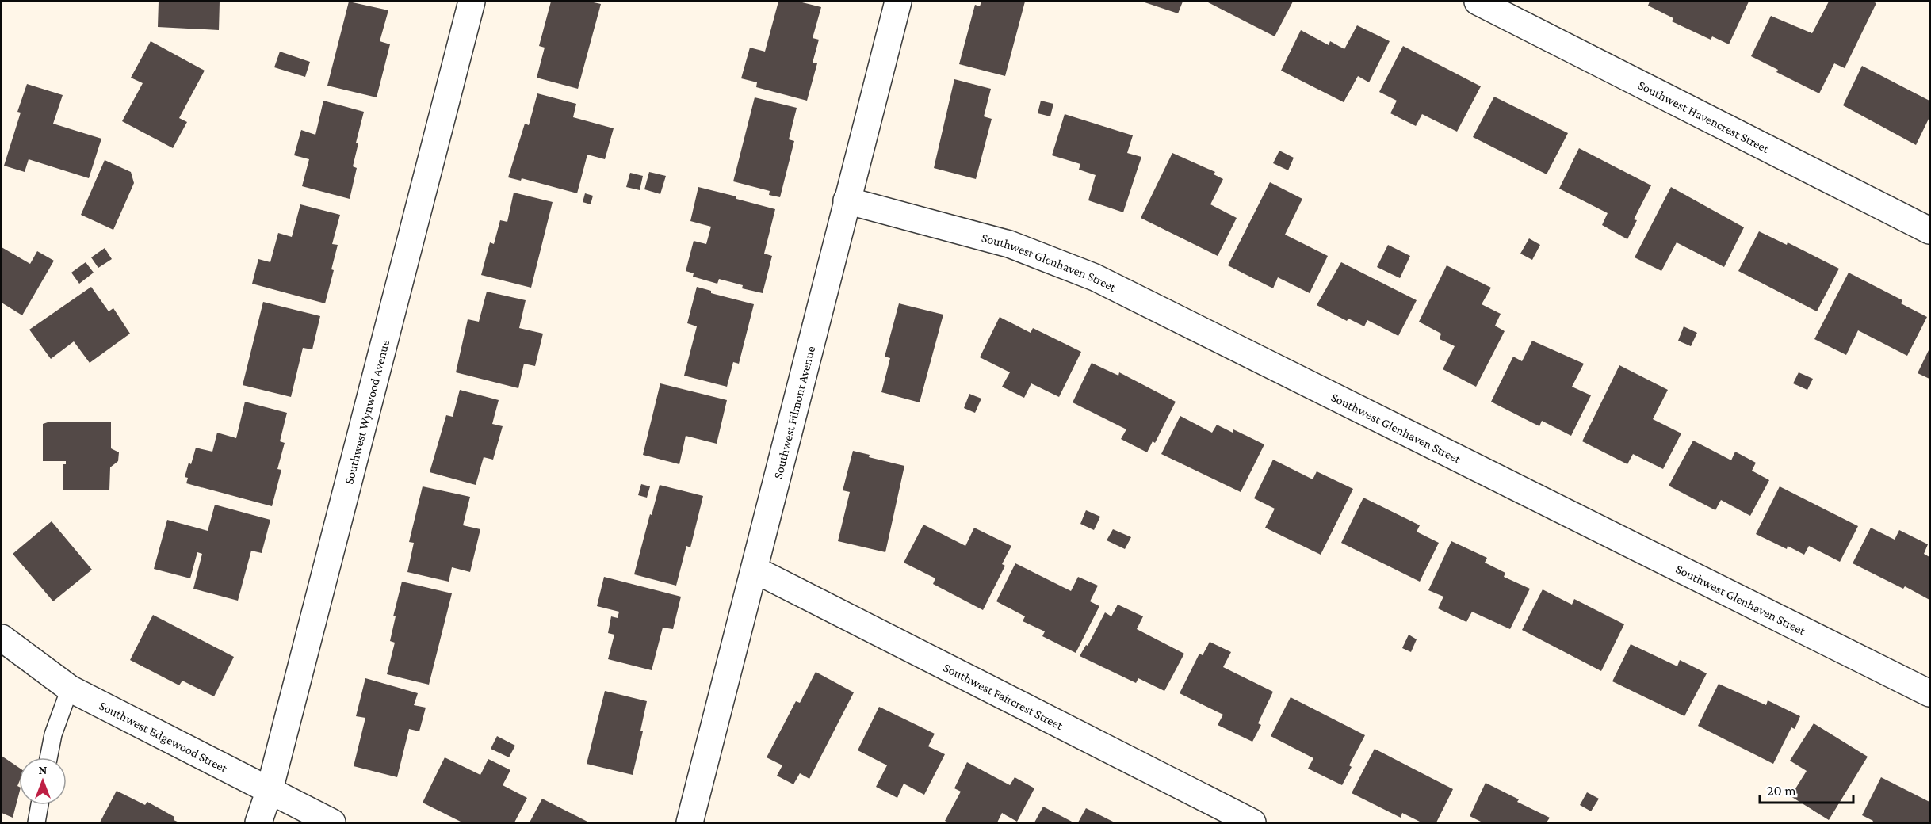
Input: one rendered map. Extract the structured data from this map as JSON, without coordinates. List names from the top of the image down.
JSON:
{
  "streets": {
    "street": [
      "Southwest Havencrest Street",
      "Southwest Glenhaven Street",
      "Southwest Wynwood Avenue",
      "Southwest Filmont Avenue",
      "Southwest Faircrest Street",
      "Southwest Edgewood Street"
    ]
  },
  "crossings": [
    ["Southwest Glenhaven Street", "Southwest Filmont Avenue"],
    ["Southwest Wynwood Avenue", "Southwest Edgewood Street"],
    ["Southwest Filmont Avenue", "Southwest Faircrest Street"]
  ],
  "scale_bar": "20 m",
  "north": "top"
}
